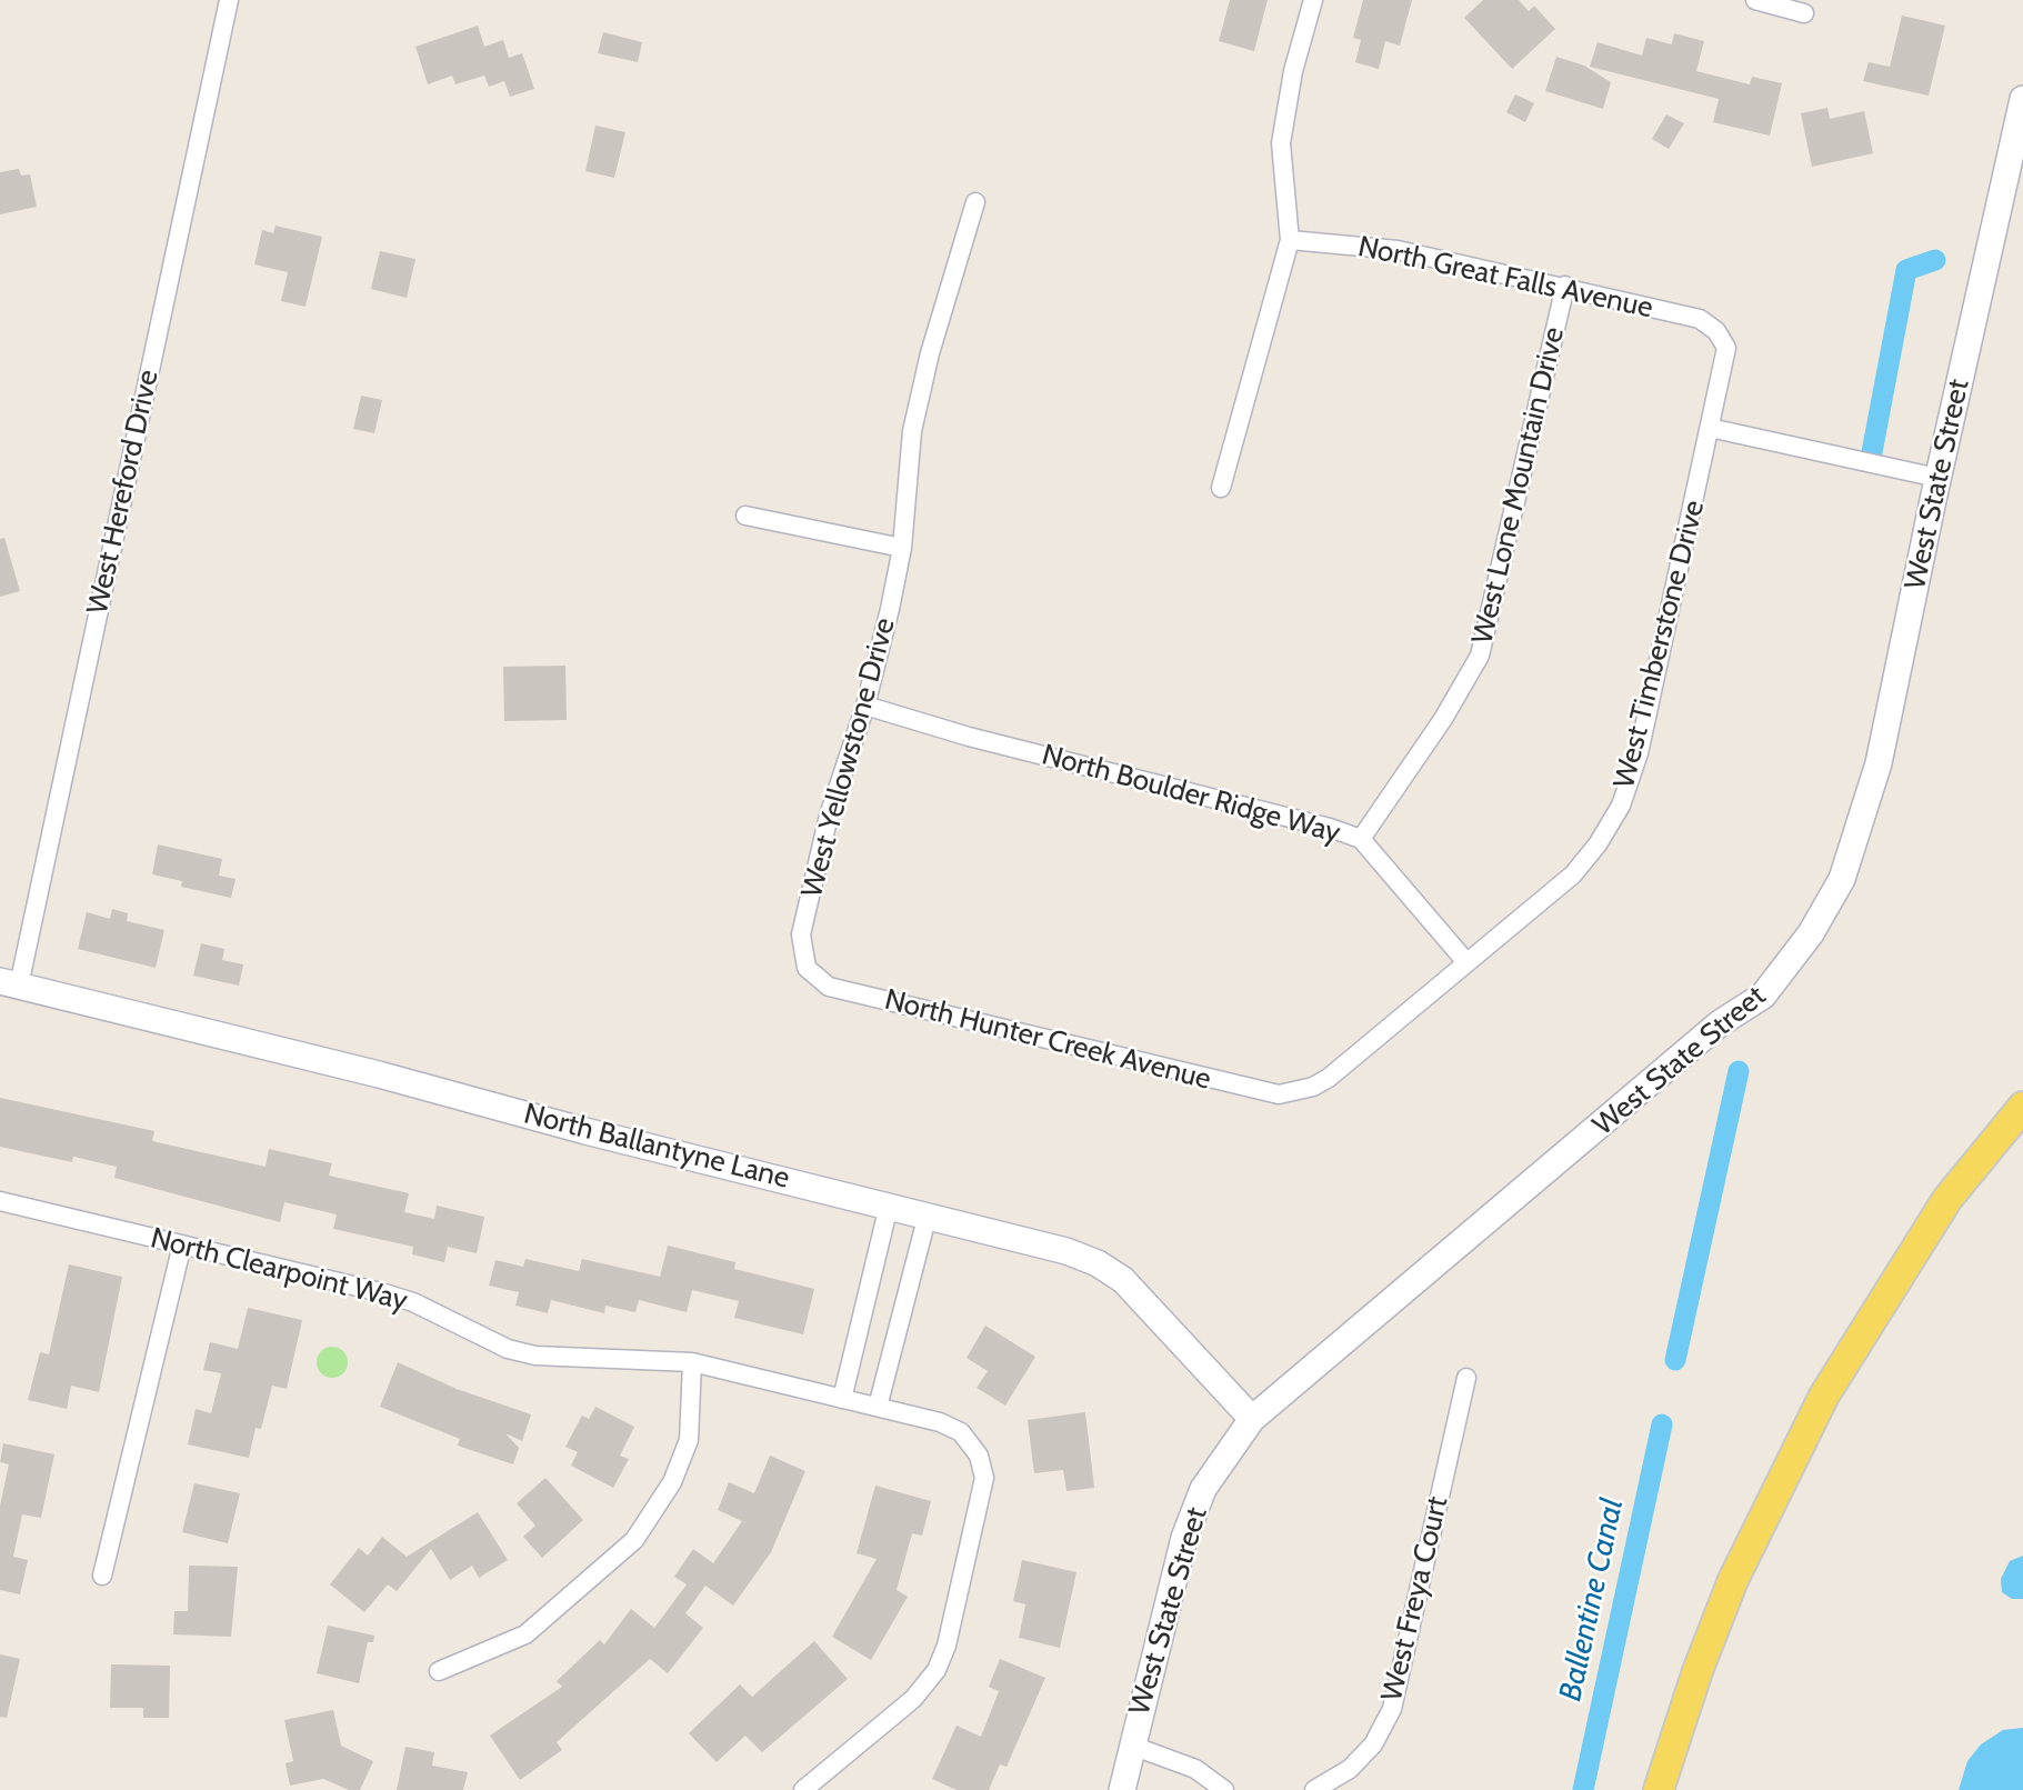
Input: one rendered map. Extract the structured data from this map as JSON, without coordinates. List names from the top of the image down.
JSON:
{
  "streets": {
    "main road": ["West State Street", "North Ballantyne Lane"],
    "street": [
      "North Great Falls Avenue",
      "West Lone Mountain Drive",
      "West Hereford Drive",
      "West Timberstone Drive",
      "West Yellowstone Drive",
      "North Boulder Ridge Way",
      "North Hunter Creek Avenue",
      "North Clearpoint Way",
      "West Freya Court"
    ]
  },
  "crossings": [
    ["North Great Falls Avenue", "West Lone Mountain Drive"],
    ["North Great Falls Avenue", "West Timberstone Drive"],
    ["West State Street", "North Ballantyne Lane"],
    ["West Lone Mountain Drive", "North Boulder Ridge Way"],
    ["West Hereford Drive", "North Ballantyne Lane"],
    ["West Timberstone Drive", "North Boulder Ridge Way"],
    ["West Timberstone Drive", "North Hunter Creek Avenue"],
    ["West Yellowstone Drive", "North Boulder Ridge Way"],
    ["West Yellowstone Drive", "North Hunter Creek Avenue"]
  ],
  "water": ["Ballentine Canal"]
}
